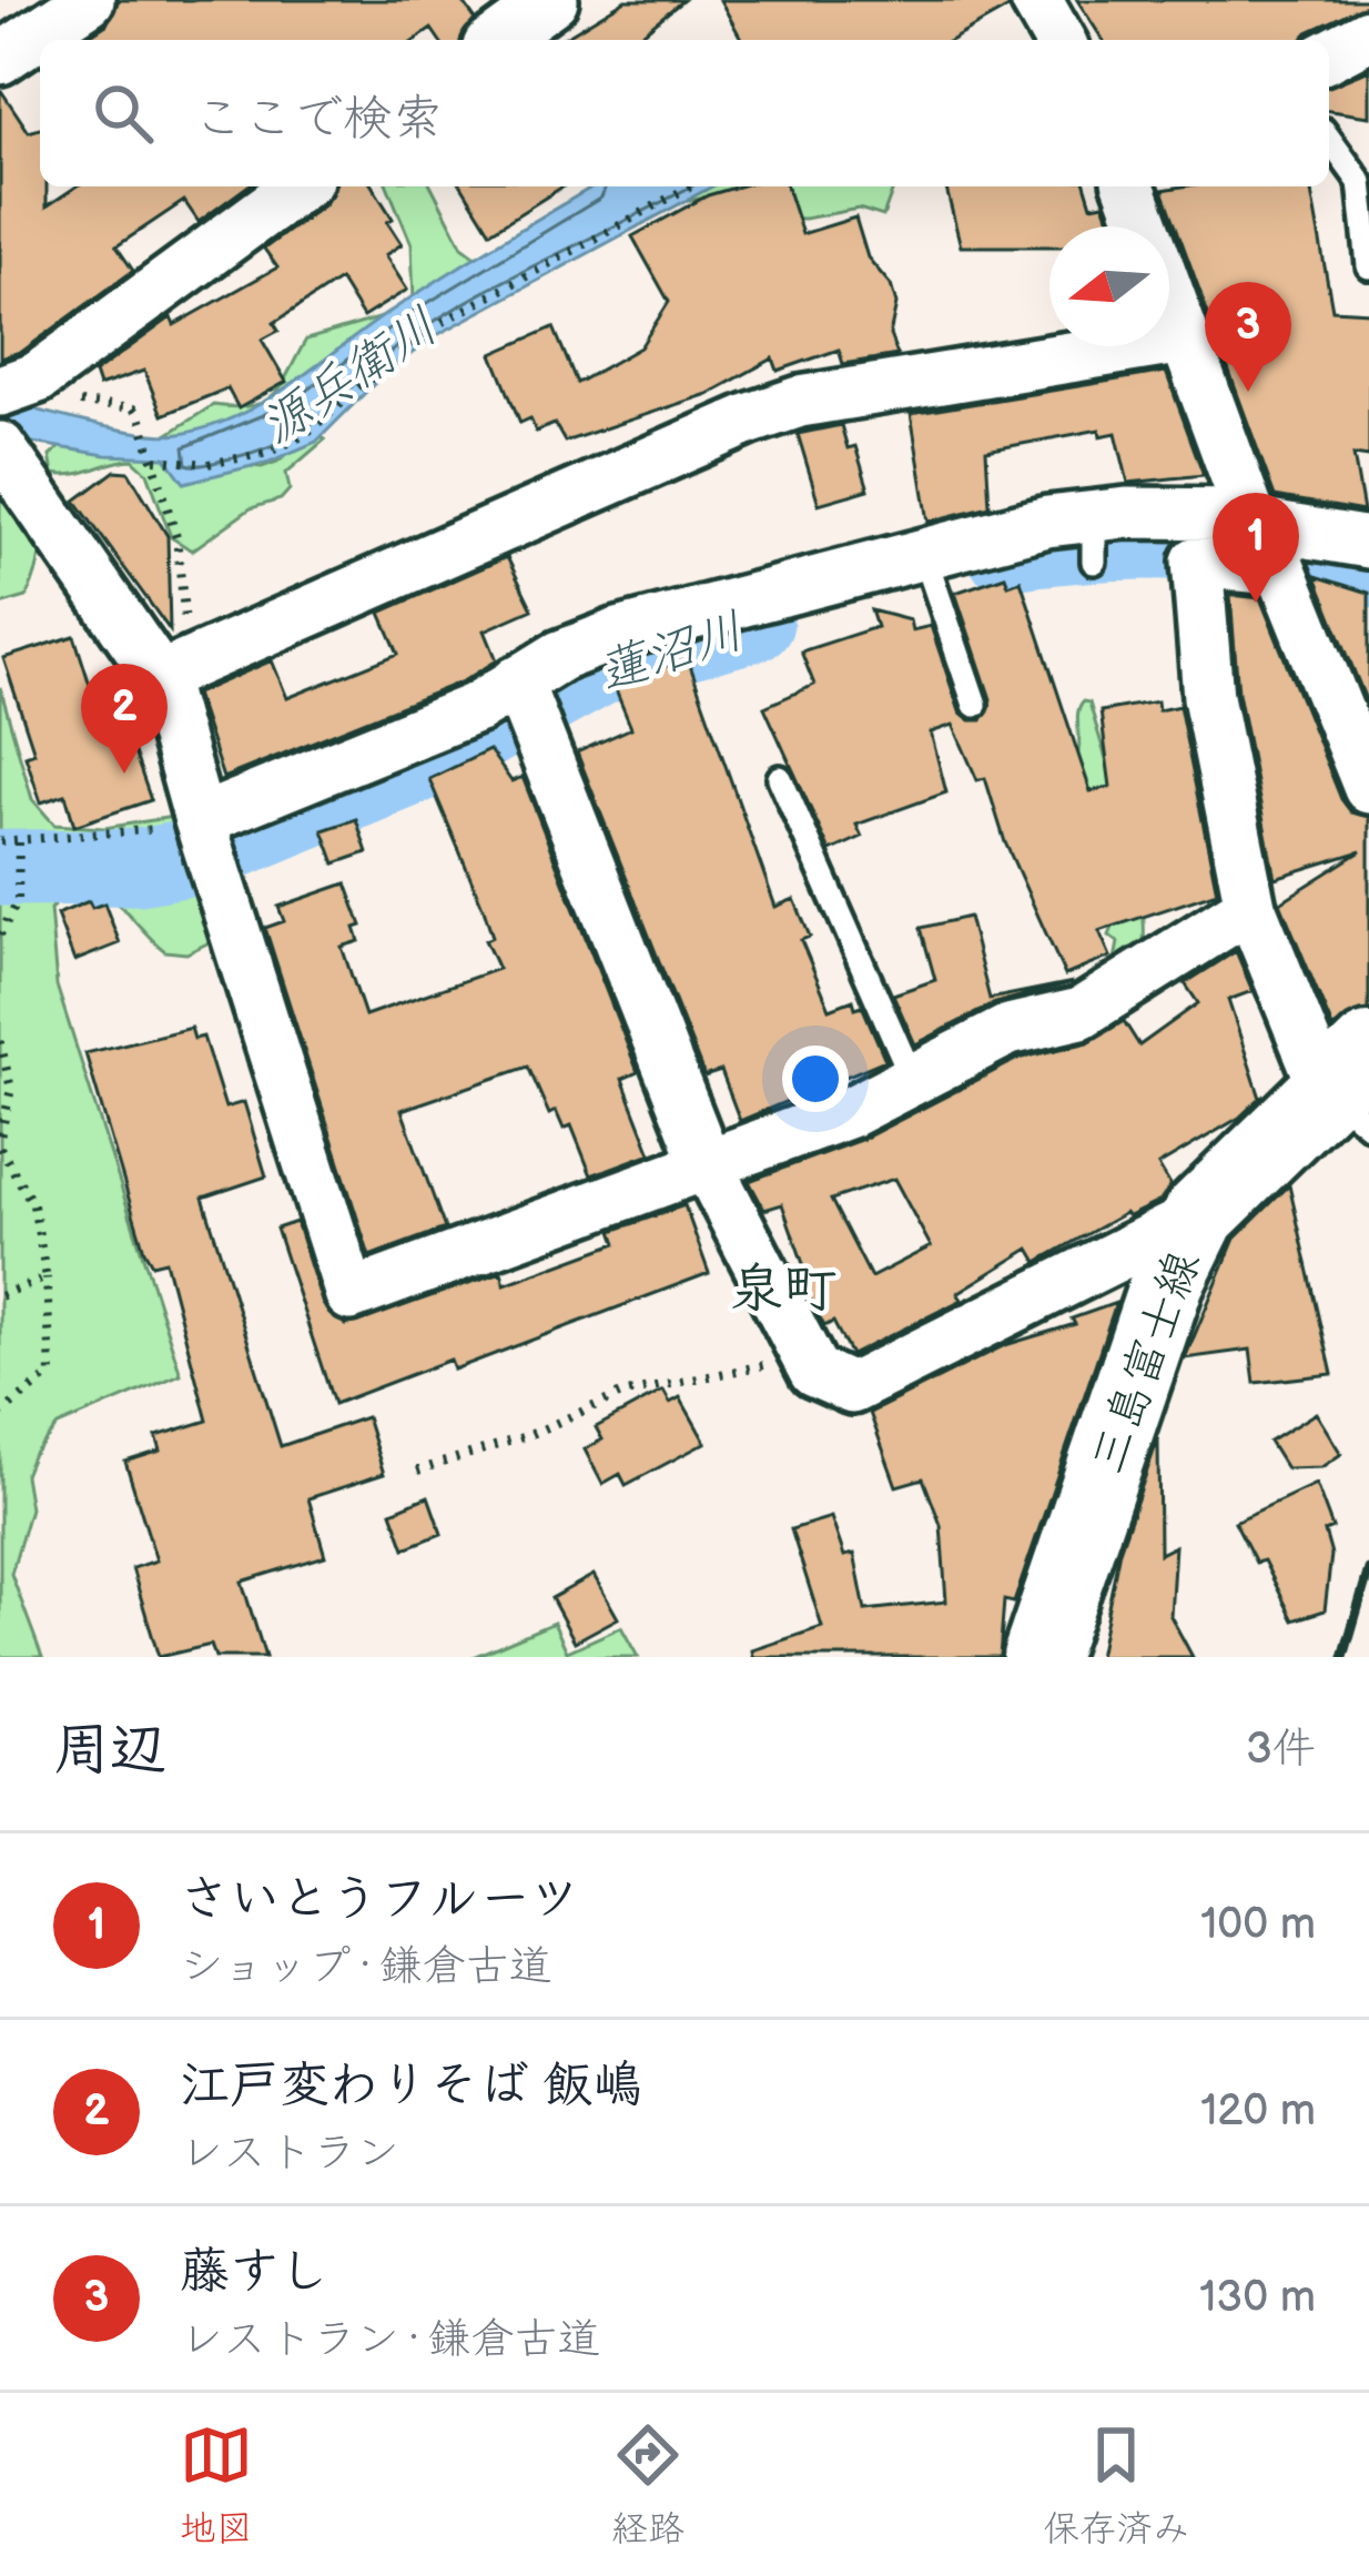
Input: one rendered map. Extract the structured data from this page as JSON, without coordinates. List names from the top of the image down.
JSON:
{
  "streets": {
    "main road": ["三島富士線"]
  },
  "districts": ["泉町"],
  "water": ["源兵衛川", "蓮沼川"],
  "north": "left",
  "page": {
    "search": "ここで検索",
    "pins": ["3", "1", "2"],
    "heading": ["周辺", "3件"],
    "list": [
      {
        "mark": "1",
        "name": "さいとうフルーツ",
        "note": "ショップ · 鎌倉古道",
        "value": "100 m"
      },
      {
        "mark": "2",
        "name": "江戸変わりそば 飯嶋",
        "note": "レストラン",
        "value": "120 m"
      },
      {
        "mark": "3",
        "name": "藤すし",
        "note": "レストラン · 鎌倉古道",
        "value": "130 m"
      }
    ],
    "nav": ["地図", "経路", "保存済み"]
  }
}
